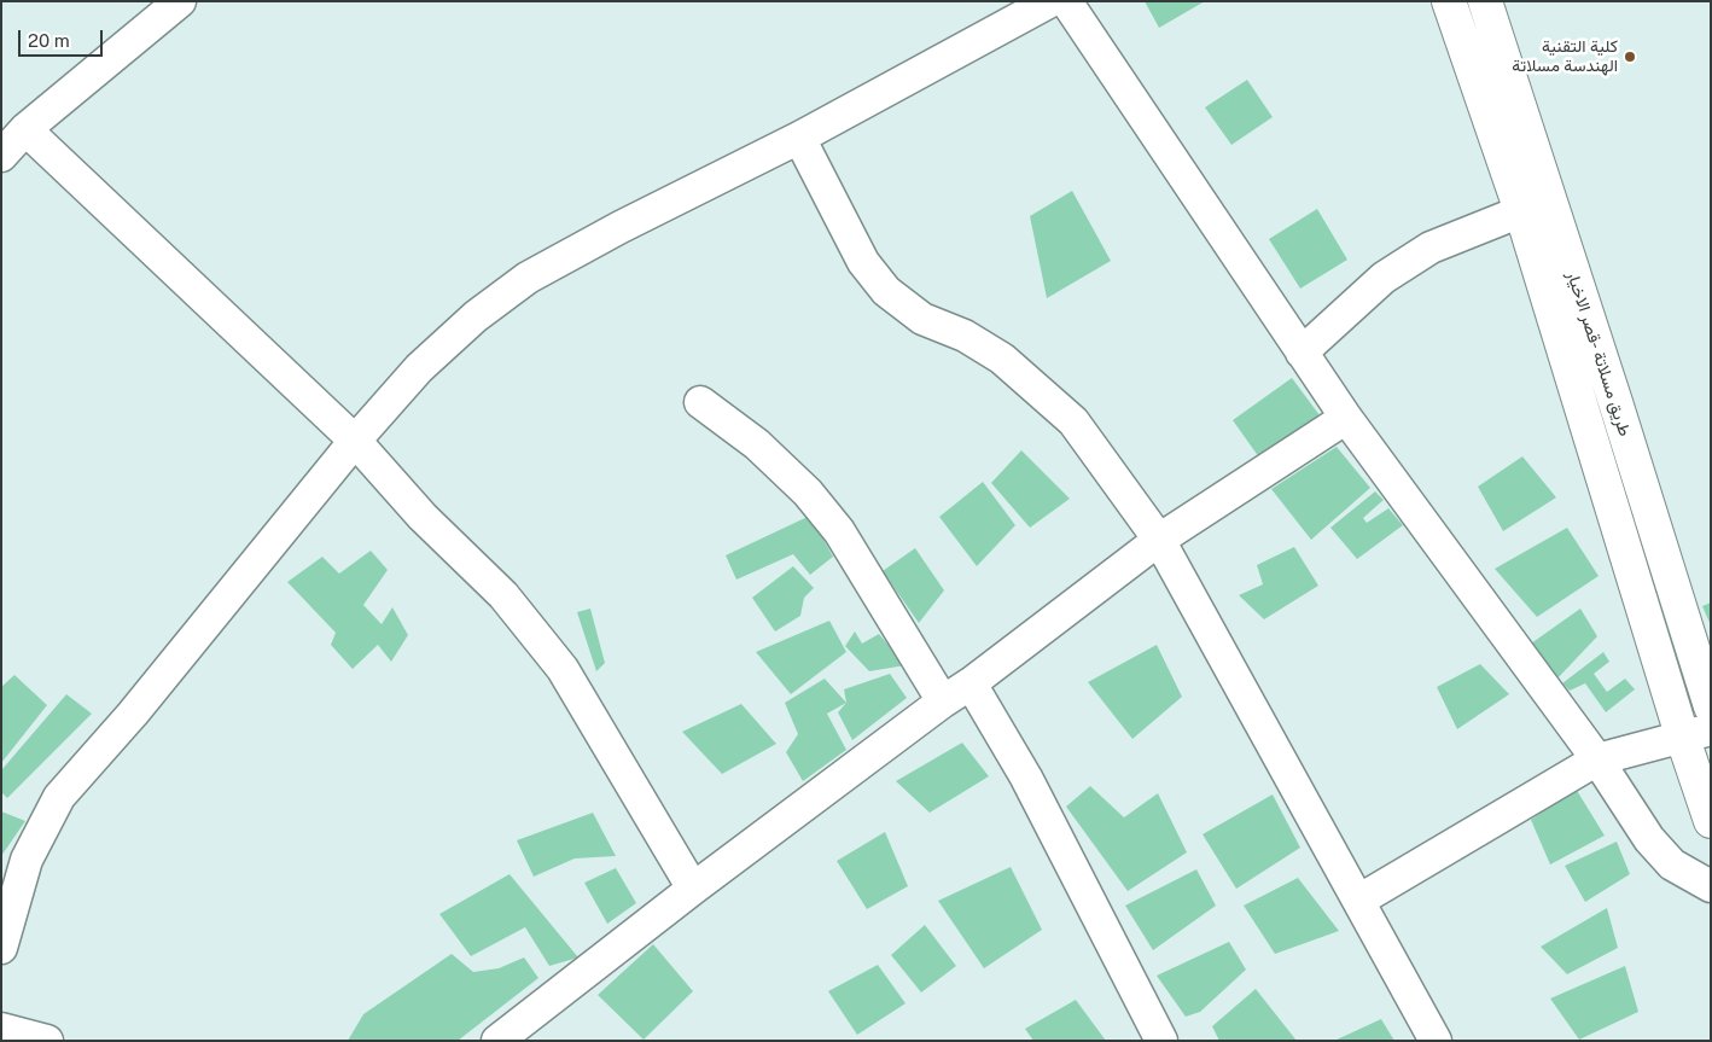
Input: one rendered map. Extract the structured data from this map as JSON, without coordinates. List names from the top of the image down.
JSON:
{
  "streets": {
    "main road": ["طريق مسلاتة -قصر الاخيار"]
  },
  "places": ["كلية التقنية الهندسة مسلاتة"],
  "scale_bar": "20 m"
}
